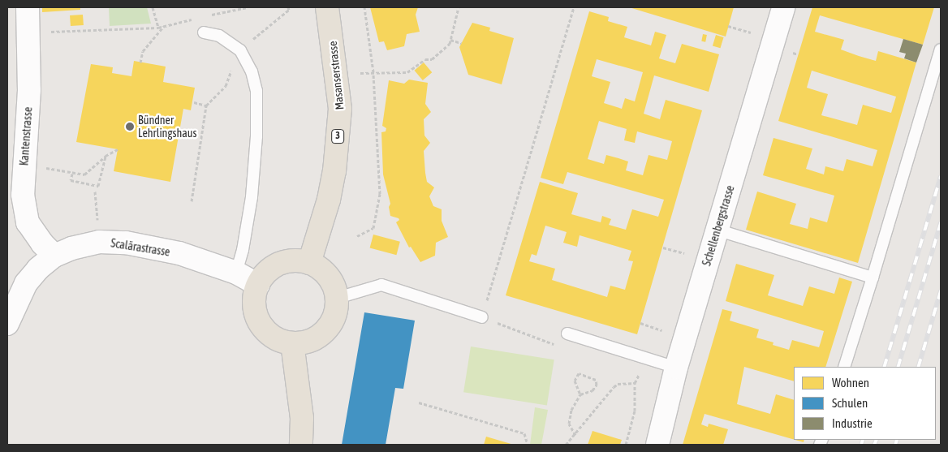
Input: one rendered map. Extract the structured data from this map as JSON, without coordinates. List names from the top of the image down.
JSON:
{
  "streets": {
    "main road": ["Masanserstrasse", "3"],
    "street": ["Kantenstrasse", "Schellenbergstrasse", "Scalärastrasse"]
  },
  "crossings": [
    ["Masanserstrasse", "Scalärastrasse"],
    ["Kantenstrasse", "Scalärastrasse"]
  ],
  "places": ["Bündner Lehrlingshaus"],
  "legend": ["Wohnen", "Schulen", "Industrie"]
}
